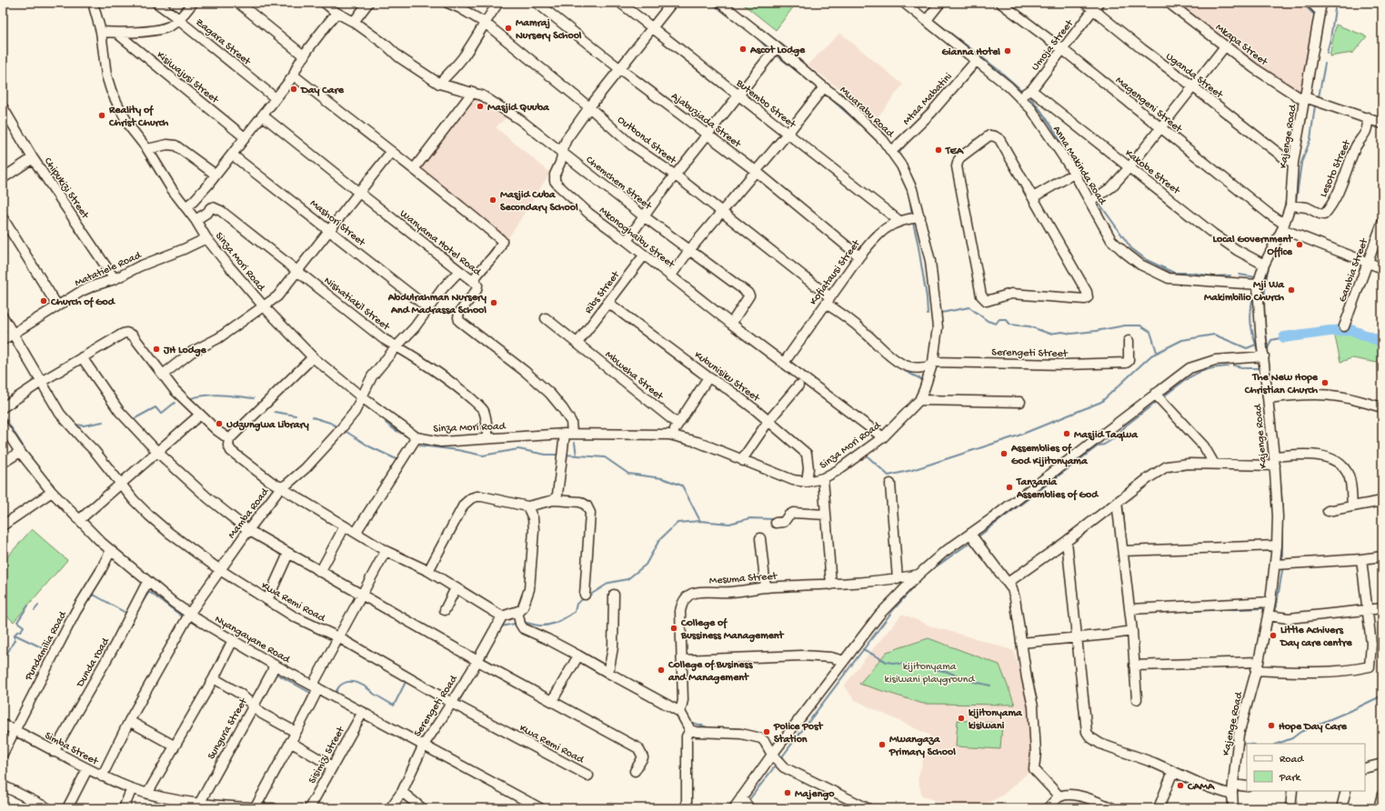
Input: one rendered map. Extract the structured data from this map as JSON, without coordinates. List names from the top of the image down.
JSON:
{
  "streets": {
    "street": [
      "Zagara Street",
      "Mkapa Street",
      "Umoja Street",
      "Uganda Street",
      "Kisiwajusi Street",
      "Mtaa Mabatini",
      "Butembo Street",
      "Magengeni Street",
      "Mwarabu Road",
      "Ajabuziada Street",
      "Kajenge Road",
      "Outbond Street",
      "Anna Makinda Road",
      "Lesoto Street",
      "Kakobe Street",
      "Chemchem Street",
      "Chipukizi Street",
      "Mashori Street",
      "Mkonoghaibu Street",
      "Wanyama Hotel Road",
      "Sinza Mori Road",
      "Matatiele Road",
      "Gambia Street",
      "Kofiatausi Street",
      "Ribs Street",
      "Nishatiakil Street",
      "Serengeti Street",
      "Mbweha Street",
      "Kubunisiku Street",
      "Mamba Road",
      "Mesuma Street",
      "Kwa Remi Road",
      "Nyangayane Road",
      "Pundamilia Road",
      "Dunda road",
      "Serengeti Road",
      "Sungura Street",
      "Simba Street",
      "Sisimizi Street"
    ]
  },
  "crossings": [
    ["Mkapa Street", "Kajenge Road"],
    ["Mkapa Street", "Lesoto Street"],
    ["Umoja Street", "Uganda Street"],
    ["Umoja Street", "Magengeni Street"],
    ["Umoja Street", "Anna Makinda Road"],
    ["Umoja Street", "Kakobe Street"],
    ["Uganda Street", "Kajenge Road"],
    ["Mtaa Mabatini", "Mwarabu Road"],
    ["Mtaa Mabatini", "Anna Makinda Road"],
    ["Butembo Street", "Mkonoghaibu Street"],
    ["Butembo Street", "Kofiatausi Street"],
    ["Magengeni Street", "Kajenge Road"],
    ["Magengeni Street", "Gambia Street"],
    ["Mwarabu Road", "Sinza Mori Road"],
    ["Mwarabu Road", "Kofiatausi Street"],
    ["Mwarabu Road", "Serengeti Street"],
    ["Ajabuziada Street", "Mkonoghaibu Street"],
    ["Ajabuziada Street", "Kofiatausi Street"],
    ["Kajenge Road", "Anna Makinda Road"],
    ["Kajenge Road", "Lesoto Street"],
    ["Kajenge Road", "Kakobe Street"],
    ["Outbond Street", "Mkonoghaibu Street"],
    ["Outbond Street", "Kofiatausi Street"],
    ["Outbond Street", "Serengeti Street"],
    ["Chemchem Street", "Mkonoghaibu Street"],
    ["Chipukizi Street", "Matatiele Road"],
    ["Mashori Street", "Mamba Road"],
    ["Mkonoghaibu Street", "Sinza Mori Road"],
    ["Mkonoghaibu Street", "Kofiatausi Street"],
    ["Mkonoghaibu Street", "Ribs Street"],
    ["Wanyama Hotel Road", "Sinza Mori Road"],
    ["Wanyama Hotel Road", "Mamba Road"],
    ["Sinza Mori Road", "Matatiele Road"],
    ["Sinza Mori Road", "Nishatiakil Street"],
    ["Sinza Mori Road", "Serengeti Street"],
    ["Sinza Mori Road", "Kubunisiku Street"],
    ["Sinza Mori Road", "Mamba Road"],
    ["Matatiele Road", "Kwa Remi Road"],
    ["Kofiatausi Street", "Serengeti Street"],
    ["Ribs Street", "Mbweha Street"],
    ["Ribs Street", "Kubunisiku Street"],
    ["Nishatiakil Street", "Mamba Road"],
    ["Mamba Road", "Kwa Remi Road"],
    ["Mamba Road", "Nyangayane Road"],
    ["Mamba Road", "Simba Street"],
    ["Kwa Remi Road", "Serengeti Road"],
    ["Nyangayane Road", "Pundamilia Road"],
    ["Nyangayane Road", "Dunda road"],
    ["Nyangayane Road", "Serengeti Road"],
    ["Nyangayane Road", "Sungura Street"],
    ["Nyangayane Road", "Sisimizi Street"],
    ["Pundamilia Road", "Simba Street"],
    ["Dunda road", "Simba Street"]
  ],
  "parks": ["kijitonyama kisiwani playground"],
  "places": [
    "Mamraj Nursery School",
    "Ascot Lodge",
    "Gianna Hotel",
    "Day Care",
    "Masjid Quuba",
    "Reality of Christ Church",
    "TEA",
    "Masjid Cuba Secondary School",
    "Local Government Office",
    "Mji Wa Makimbilio Church",
    "Church of God",
    "Abdulrahman Nursery And Madrassa School",
    "JH Lodge",
    "The New Hope Christian Church",
    "Udzungwa Library",
    "Masjid Taqwa",
    "Assemblies of God Kijitonyama",
    "Tanzania Assemblies of God",
    "College of Bussiness Management",
    "Little Achivers Day care centre",
    "College of Business and Management",
    "kijitonyama kisiwani",
    "Hope Day Care",
    "Police Post Station",
    "Mwangaza Primary School",
    "CAMA",
    "Majengo"
  ],
  "legend": ["Road", "Park"]
}
